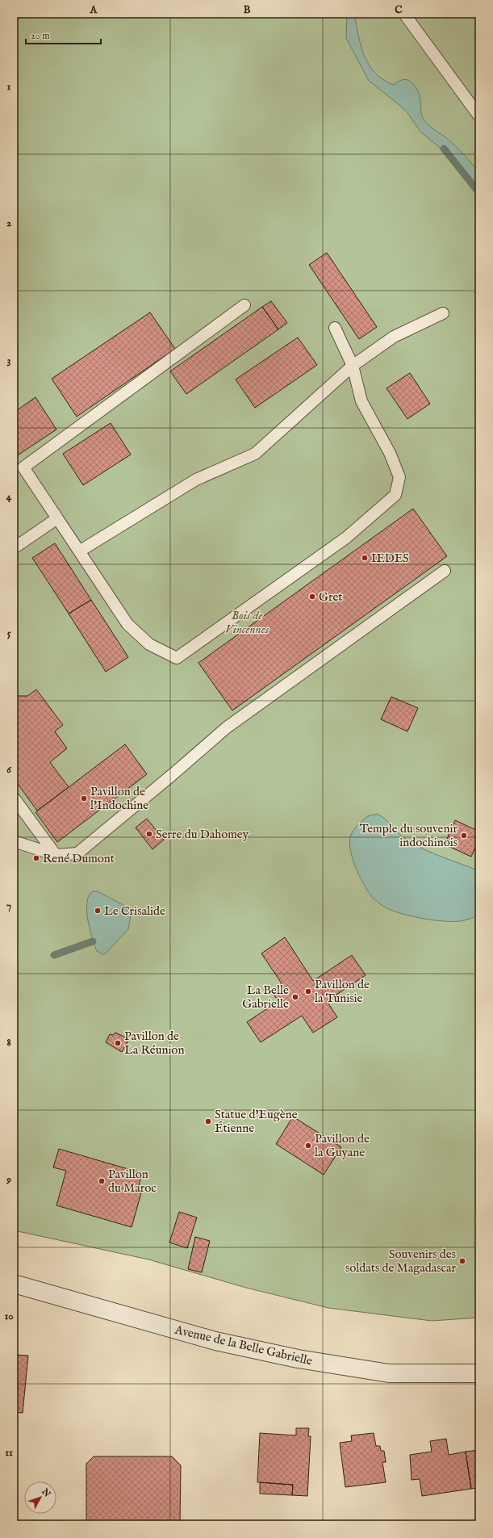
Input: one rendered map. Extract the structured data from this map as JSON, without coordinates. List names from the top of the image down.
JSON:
{
  "streets": {
    "street": ["Avenue de la Belle Gabrielle"]
  },
  "parks": ["Bois de Vincennes"],
  "places": [
    "IEDES",
    "Gret",
    "Pavillon de l'Indochine",
    "Serre du Dahomey",
    "Temple du souvenir indochinois",
    "René Dumont",
    "Le Crisalide",
    "Pavillon de la Tunisie",
    "La Belle Gabrielle",
    "Pavillon de La Réunion",
    "Statue d'Eugène Étienne",
    "Pavillon de la Guyane",
    "Pavillon du Maroc",
    "Souvenirs des soldats de Magadascar"
  ],
  "scale_bar": "20 m",
  "north": "top right",
  "grid": {
    "columns": ["A", "B", "C"],
    "rows": [
      "1",
      "2",
      "3",
      "4",
      "5",
      "6",
      "7",
      "8",
      "9",
      "10",
      "11"
    ]
  }
}
